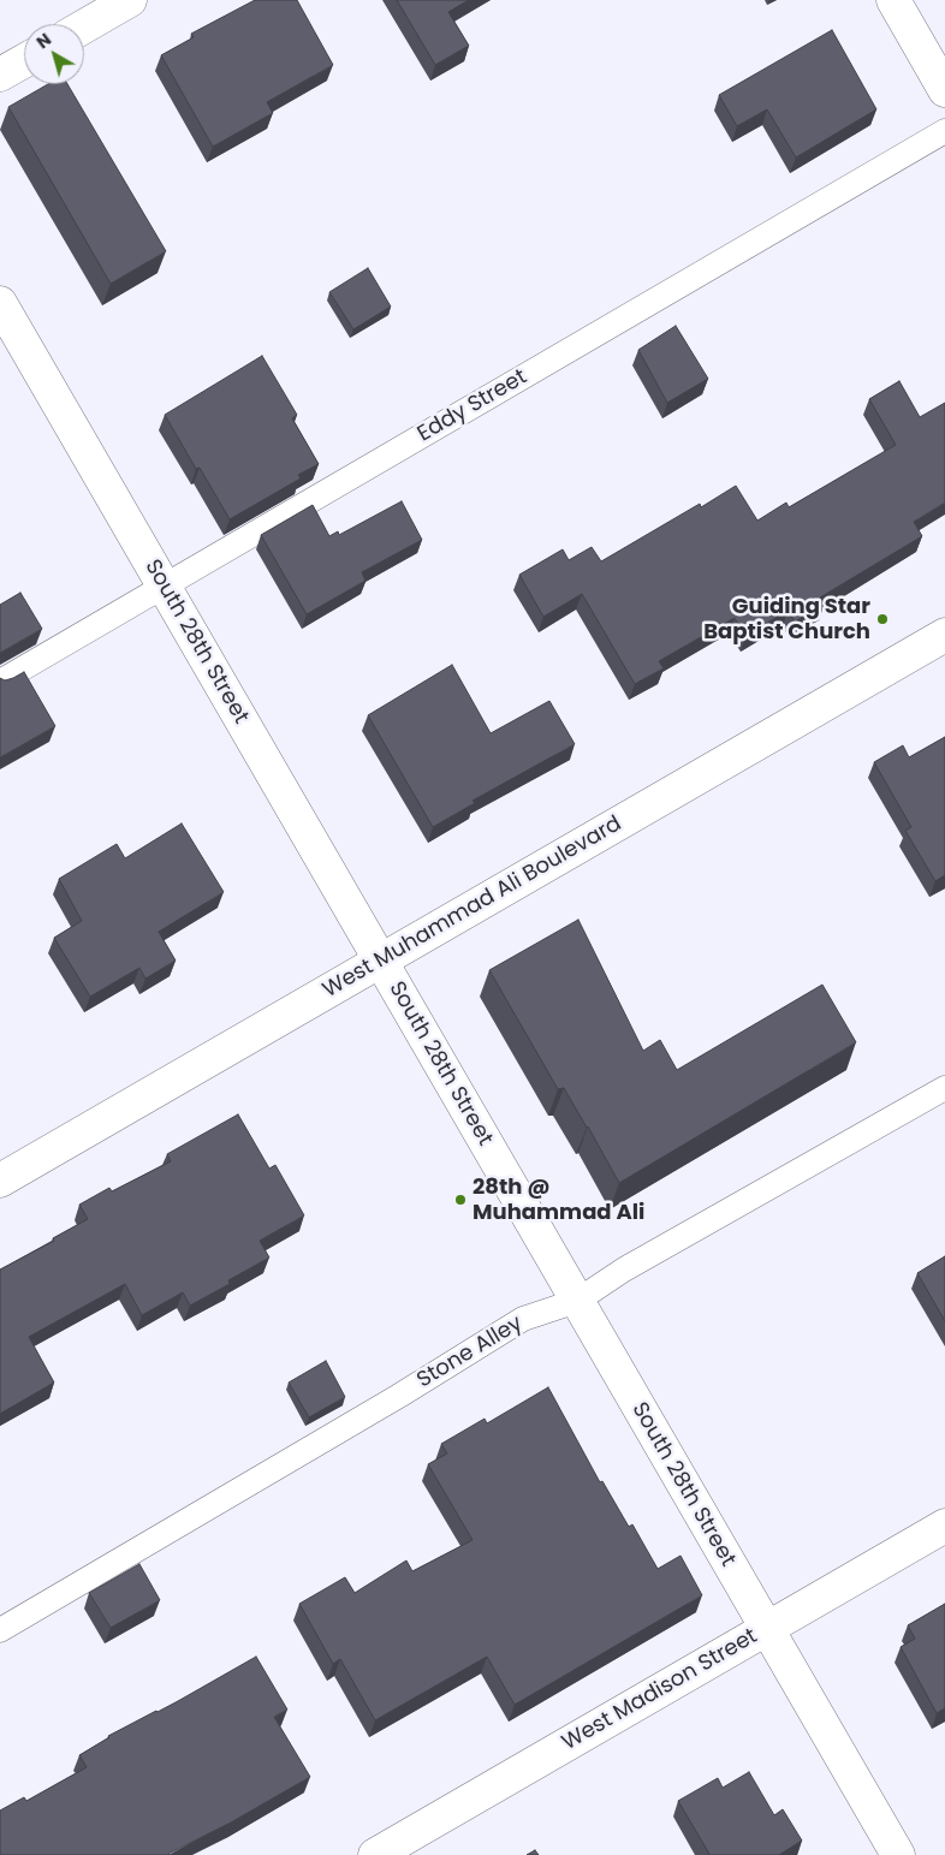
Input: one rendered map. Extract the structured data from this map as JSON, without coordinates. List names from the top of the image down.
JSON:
{
  "streets": {
    "street": ["South 28th Street", "West Muhammad Ali Boulevard", "West Madison Street"],
    "lane": ["Eddy Street", "Stone Alley"]
  },
  "crossings": [
    ["Eddy Street", "South 28th Street"],
    ["South 28th Street", "West Muhammad Ali Boulevard"],
    ["South 28th Street", "Stone Alley"],
    ["South 28th Street", "West Madison Street"]
  ],
  "places": ["Guiding Star Baptist Church", "28th @ Muhammad Ali"],
  "north": "top left"
}
